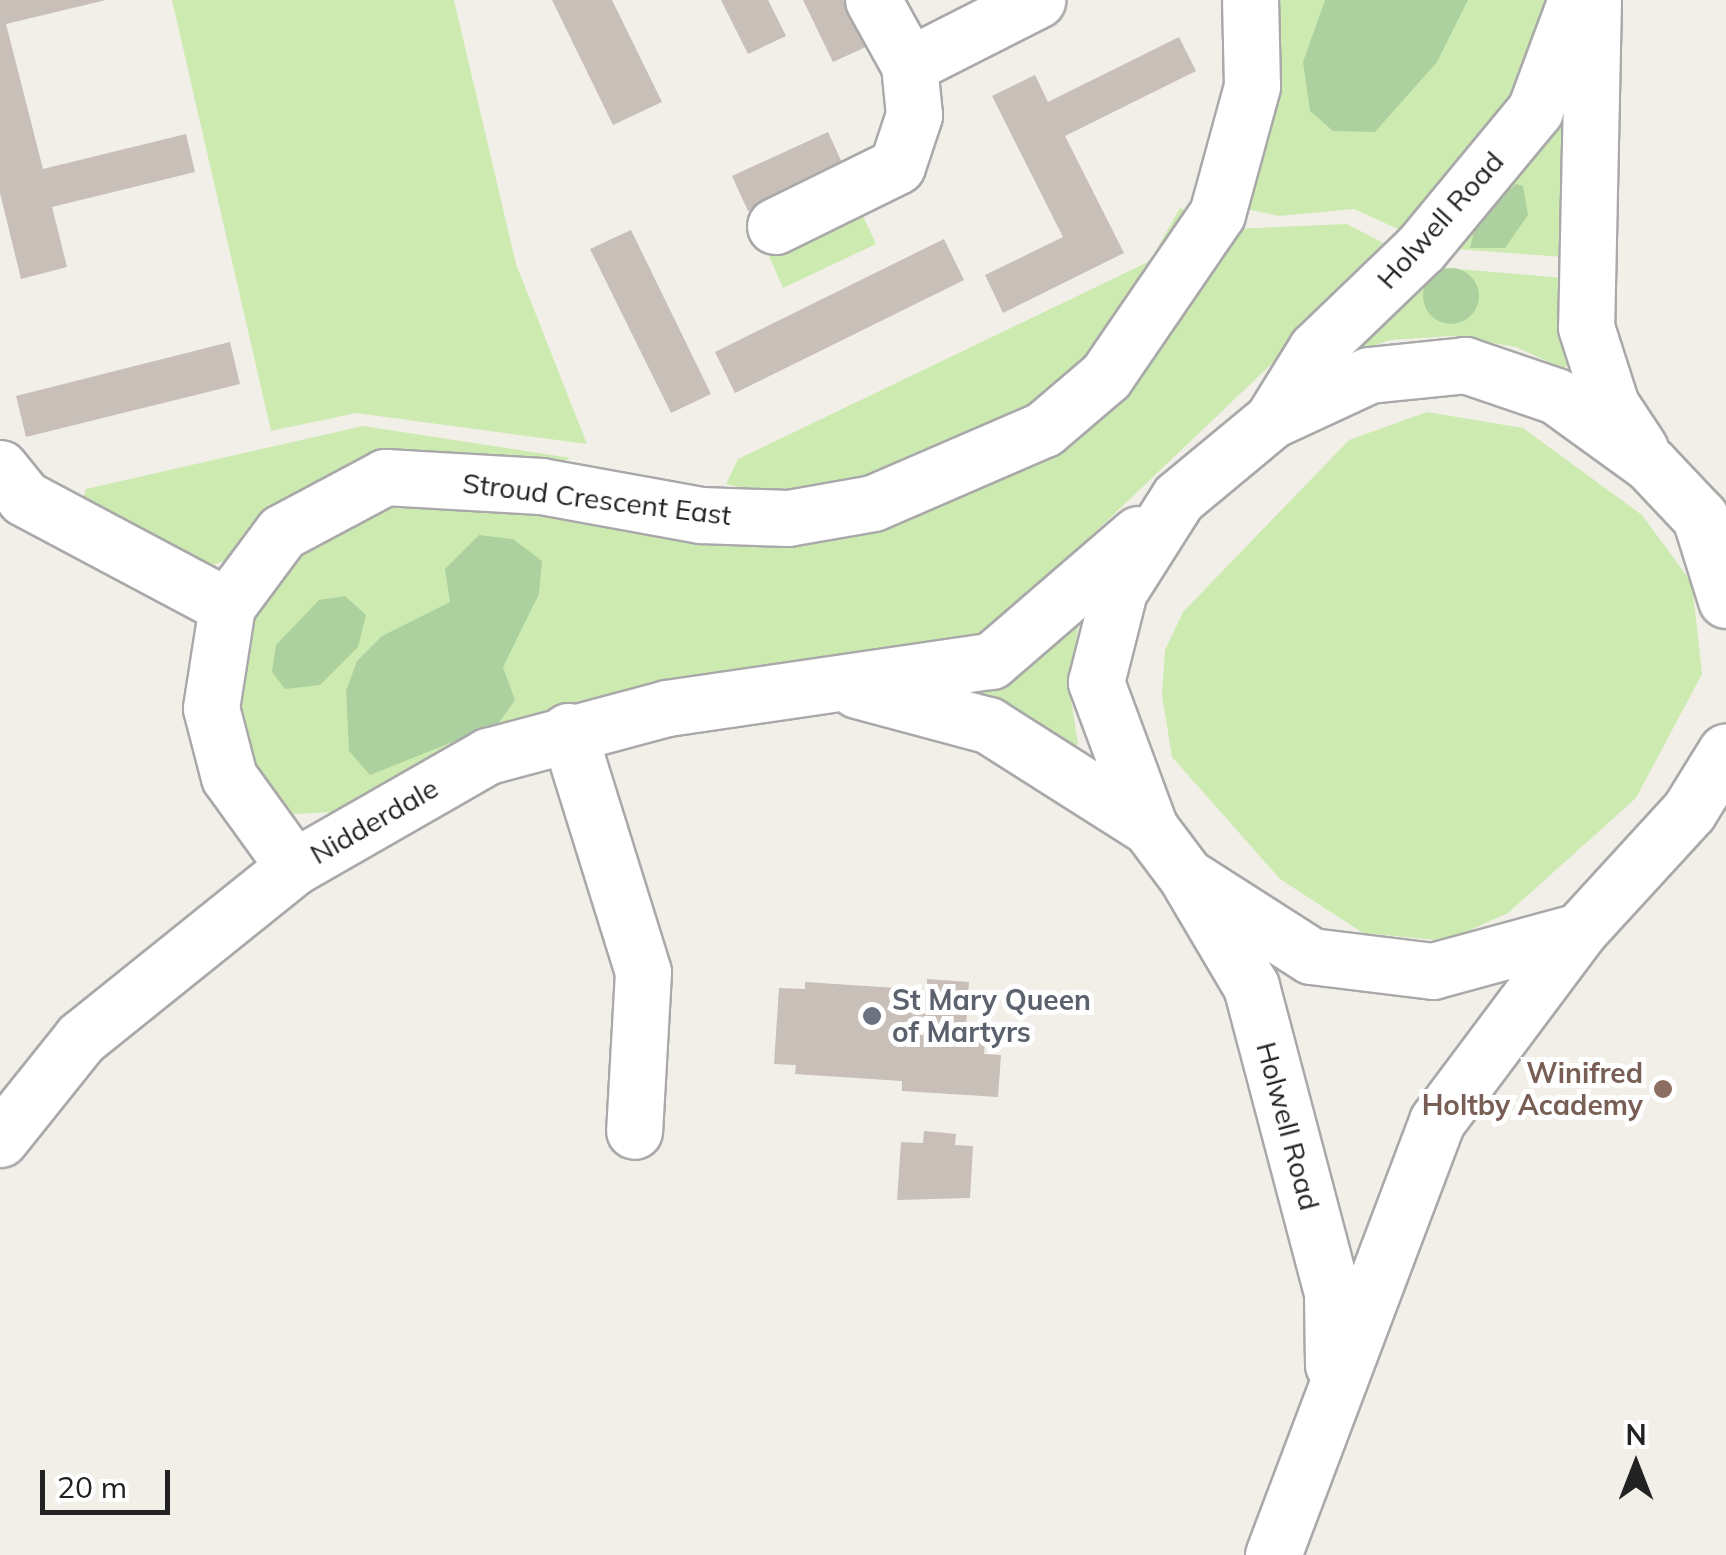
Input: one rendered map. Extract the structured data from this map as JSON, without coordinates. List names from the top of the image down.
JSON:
{
  "streets": {
    "street": ["Holwell Road", "Stroud Crescent East", "Nidderdale"]
  },
  "crossings": [
    ["Holwell Road", "Nidderdale"],
    ["Stroud Crescent East", "Nidderdale"]
  ],
  "places": ["St Mary Queen of Martyrs", "Winifred Holtby Academy"],
  "scale_bar": "20 m",
  "north": "top"
}
